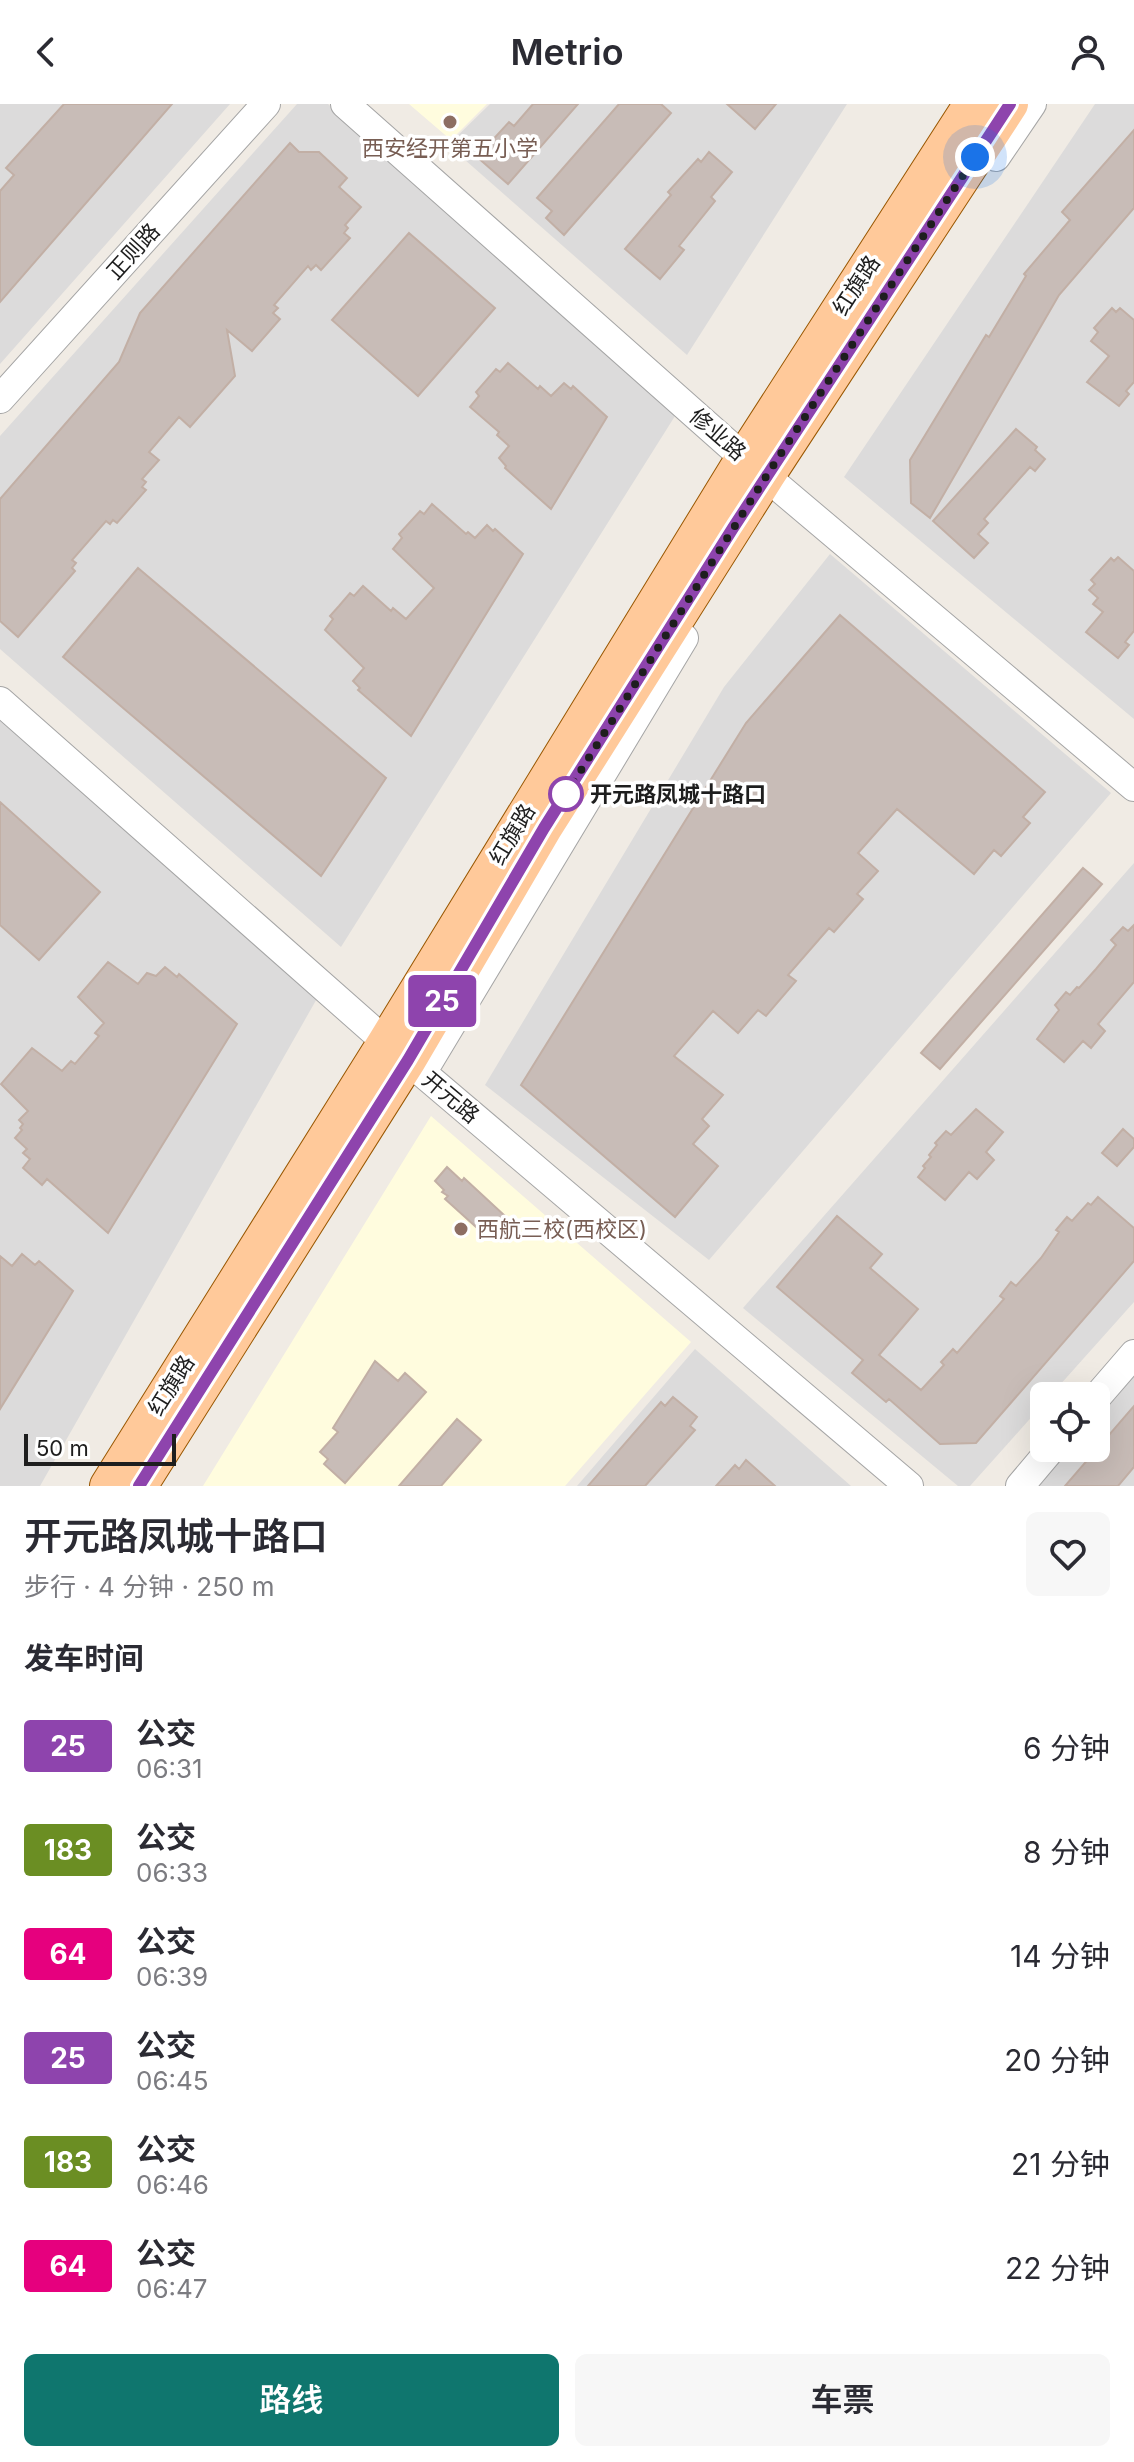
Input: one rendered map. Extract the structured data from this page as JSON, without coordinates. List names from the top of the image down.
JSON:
{
  "streets": {
    "main road": ["红旗路"],
    "street": ["正则路", "修业路", "开元路"]
  },
  "crossings": [
    ["红旗路", "修业路"],
    ["红旗路", "开元路"]
  ],
  "places": ["西安经开第五小学", "开元路凤城十路口", "西航三校(西校区)"],
  "lines": ["bus line 25"],
  "scale_bar": "50 m",
  "page": {
    "header": "Metrio",
    "on_map": "25",
    "scale": "50 m",
    "heading": [
      ["开元路凤城十路口", "步行 · 4 分钟 · 250 m"],
      "发车时间"
    ],
    "list": [
      {
        "mark": "25",
        "name": "公交",
        "note": "06:31",
        "value": "6 分钟"
      },
      {
        "mark": "183",
        "name": "公交",
        "note": "06:33",
        "value": "8 分钟"
      },
      {
        "mark": "64",
        "name": "公交",
        "note": "06:39",
        "value": "14 分钟"
      },
      {
        "mark": "25",
        "name": "公交",
        "note": "06:45",
        "value": "20 分钟"
      },
      {
        "mark": "183",
        "name": "公交",
        "note": "06:46",
        "value": "21 分钟"
      },
      {
        "mark": "64",
        "name": "公交",
        "note": "06:47",
        "value": "22 分钟"
      }
    ],
    "buttons": ["路线", "车票"]
  }
}
